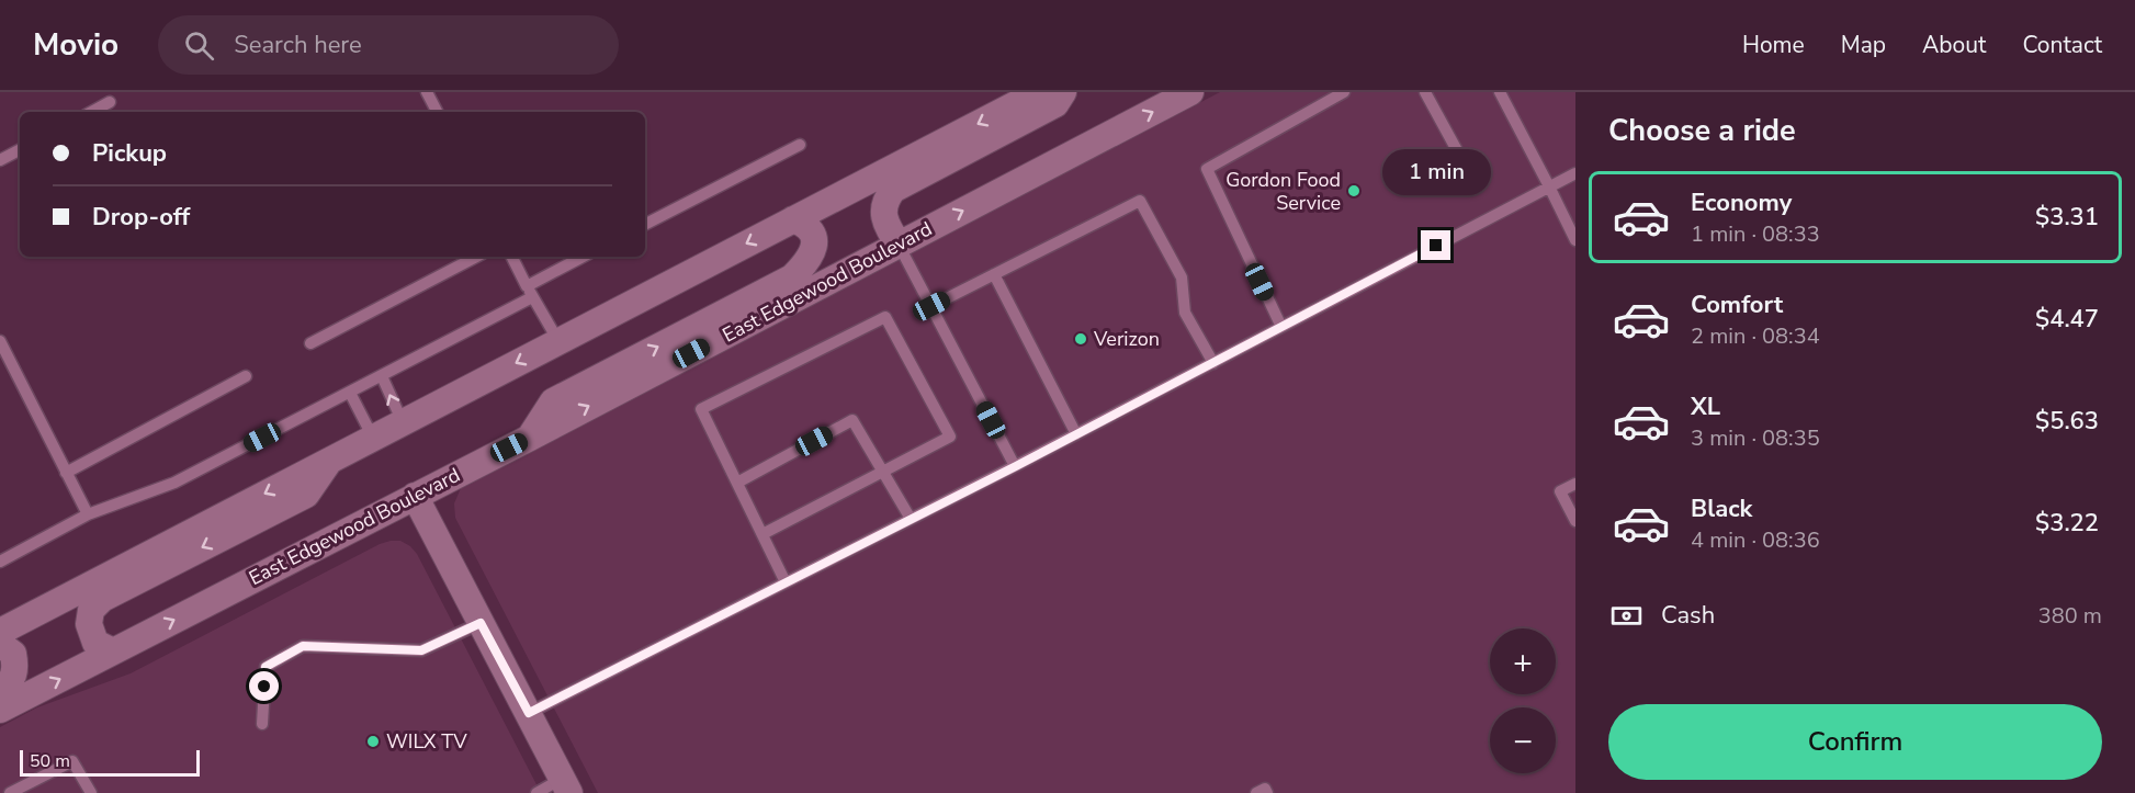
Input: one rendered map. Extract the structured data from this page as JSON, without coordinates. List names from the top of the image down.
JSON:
{
  "streets": {
    "street": ["East Edgewood Boulevard"]
  },
  "places": ["Gordon Food Service", "Verizon", "WILX TV"],
  "scale_bar": "50 m",
  "page": {
    "header": "Movio",
    "search": "Search here",
    "nav": [
      "Home",
      "Map",
      "About",
      "Contact"
    ],
    "heading": "Choose a ride",
    "banner": ["Pickup", "Drop-off"],
    "bubble": "1 min",
    "list": [
      {
        "name": "Economy",
        "note": "1 min · 08:33",
        "value": "$3.31"
      },
      {
        "name": "Comfort",
        "note": "2 min · 08:34",
        "value": "$4.47"
      },
      {
        "name": "XL",
        "note": "3 min · 08:35",
        "value": "$5.63"
      },
      {
        "name": "Black",
        "note": "4 min · 08:36",
        "value": "$3.22"
      }
    ],
    "pay": ["Cash", "380 m"],
    "map_buttons": ["+", "−"],
    "buttons": "Confirm",
    "scale": "50 m"
  }
}
